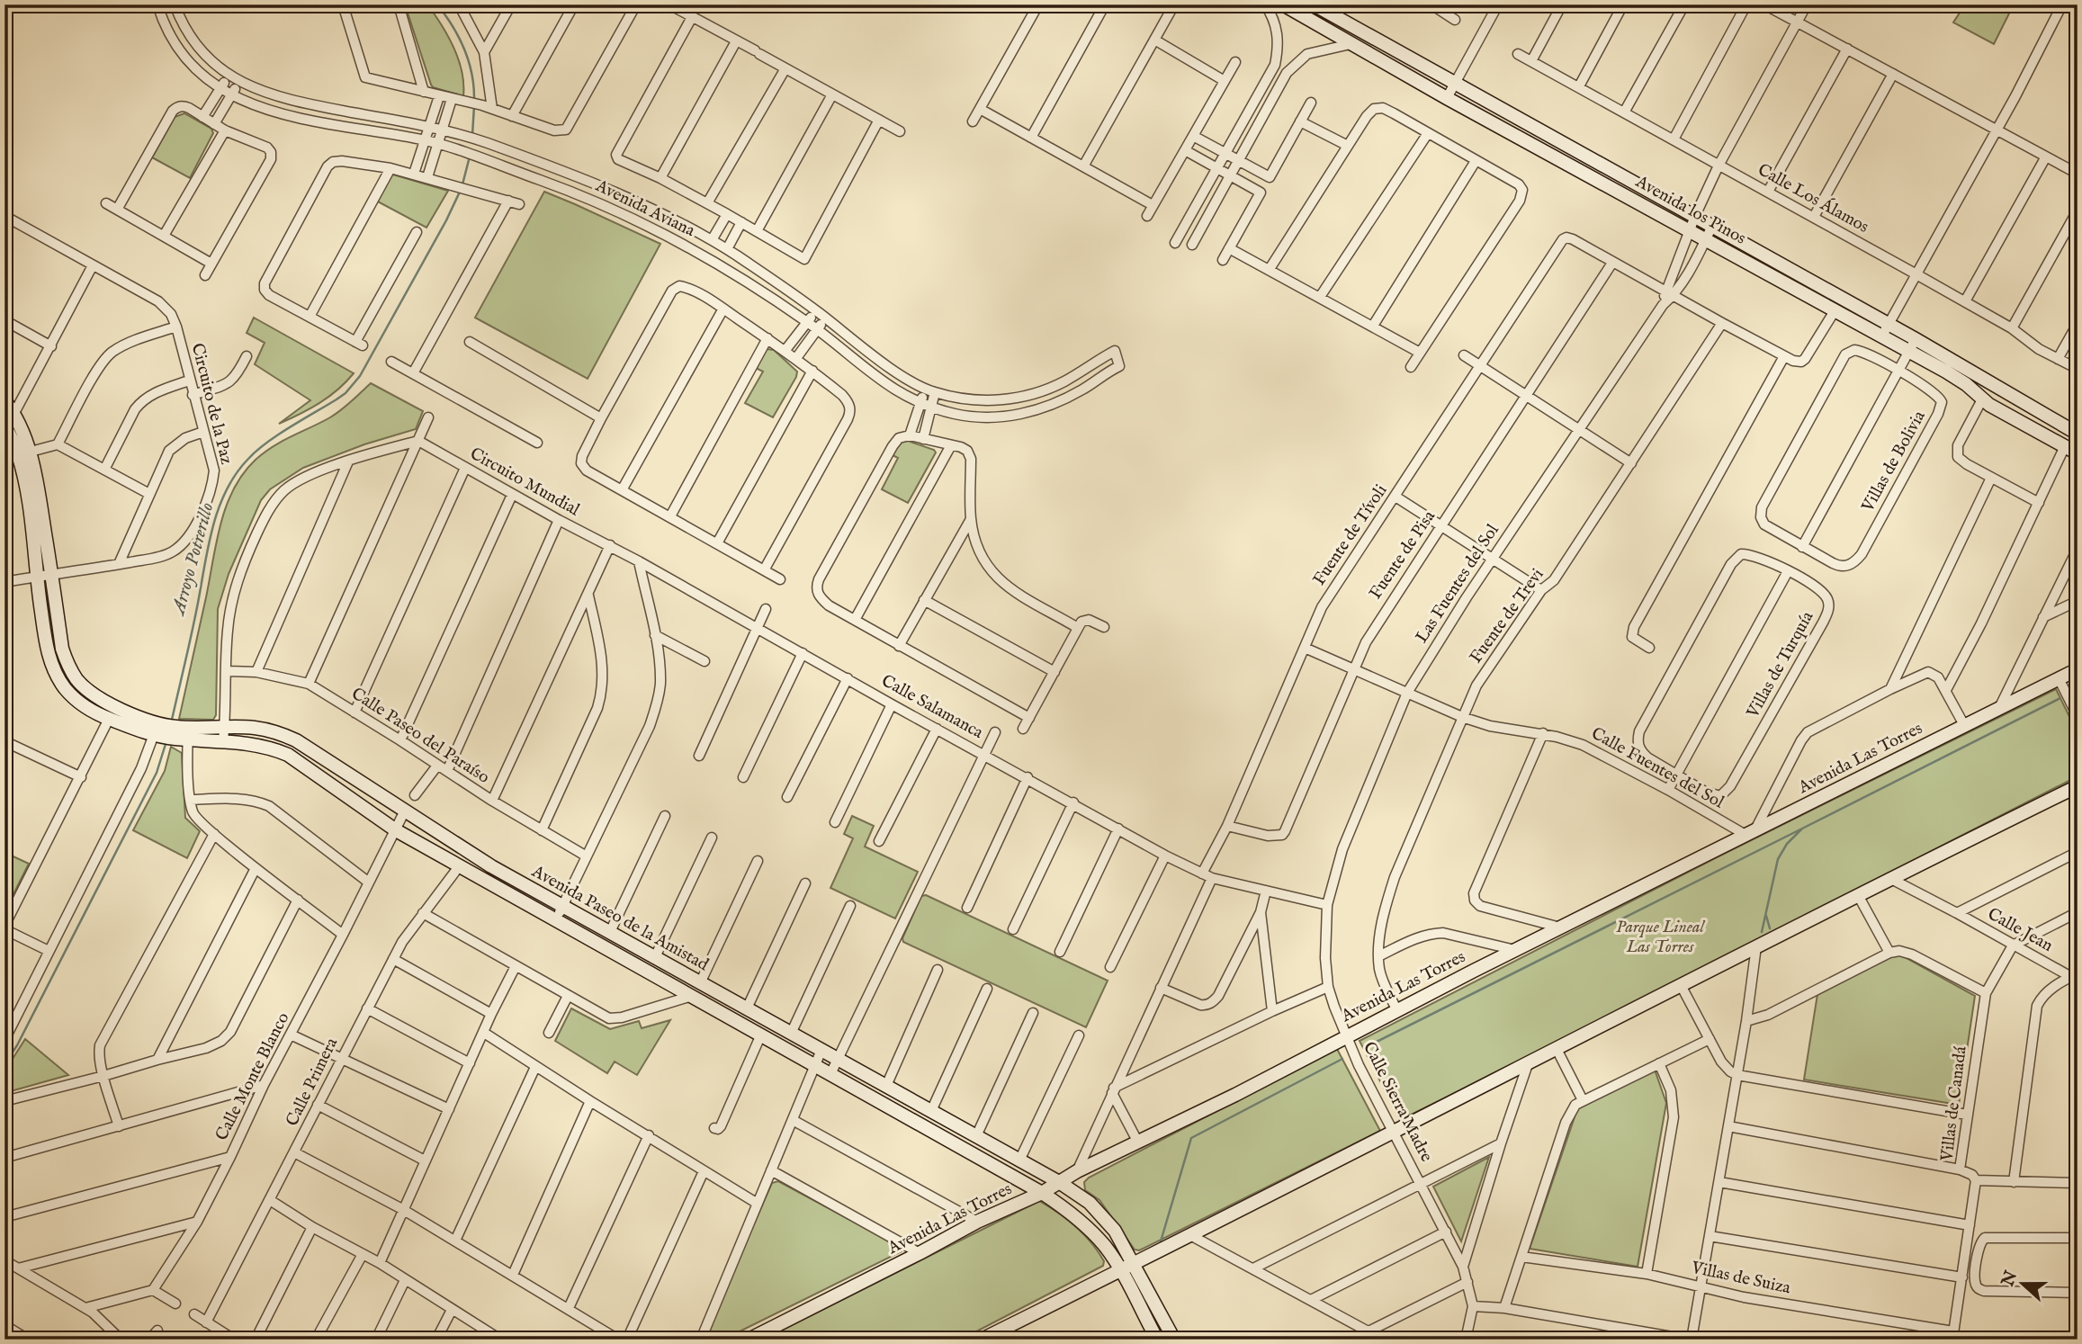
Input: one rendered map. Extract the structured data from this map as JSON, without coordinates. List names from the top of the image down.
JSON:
{
  "streets": {
    "street": [
      "Calle Los Álamos",
      "Avenida Aviana",
      "Avenida los Pinos",
      "Circuito de la Paz",
      "Villas de Bolivia",
      "Circuito Mundial",
      "Fuente de Tívoli",
      "Fuente de Pisa",
      "Las Fuentes del Sol",
      "Fuente de Trevi",
      "Villas de Turquía",
      "Calle Salamanca",
      "Calle Paseo del Paraíso",
      "Avenida Las Torres",
      "Calle Fuentes del Sol",
      "Avenida Paseo de la Amistad",
      "Calle Jean",
      "Calle Monte Blanco",
      "Calle Primera",
      "Calle Sierra Madre",
      "Villas de Canadá",
      "Villas de Suiza"
    ]
  },
  "crossings": [
    ["Calle Los Álamos", "Las Fuentes del Sol"],
    ["Avenida los Pinos", "Las Fuentes del Sol"],
    ["Circuito Mundial", "Calle Salamanca"],
    ["Fuente de Tívoli", "Fuente de Pisa"],
    ["Fuente de Tívoli", "Calle Salamanca"],
    ["Fuente de Tívoli", "Calle Fuentes del Sol"],
    ["Fuente de Pisa", "Calle Fuentes del Sol"],
    ["Las Fuentes del Sol", "Calle Salamanca"],
    ["Las Fuentes del Sol", "Calle Fuentes del Sol"],
    ["Las Fuentes del Sol", "Calle Sierra Madre"],
    ["Fuente de Trevi", "Calle Fuentes del Sol"],
    ["Calle Salamanca", "Calle Sierra Madre"],
    ["Avenida Las Torres", "Calle Fuentes del Sol"],
    ["Avenida Las Torres", "Avenida Paseo de la Amistad"],
    ["Avenida Las Torres", "Calle Sierra Madre"],
    ["Avenida Paseo de la Amistad", "Calle Monte Blanco"],
    ["Avenida Paseo de la Amistad", "Calle Primera"],
    ["Calle Jean", "Villas de Canadá"],
    ["Villas de Canadá", "Villas de Suiza"]
  ],
  "water": ["Arroyo Potrerillo"],
  "parks": ["Parque Lineal Las Torres"],
  "north": "left"
}
